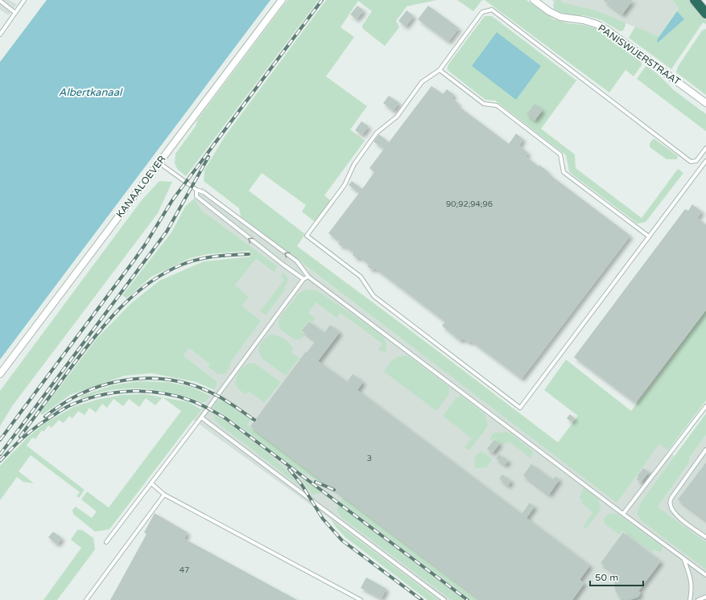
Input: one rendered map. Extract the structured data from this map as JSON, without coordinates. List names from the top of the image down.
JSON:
{
  "streets": {
    "street": ["PANISWIJERSTRAAT", "KANAALOEVER"]
  },
  "water": ["Albertkanaal"],
  "house_numbers": ["90;92;94;96", "3", "47"],
  "scale_bar": "50 m"
}
